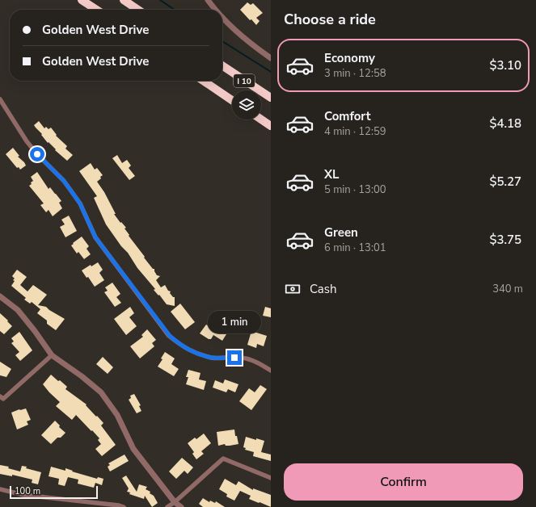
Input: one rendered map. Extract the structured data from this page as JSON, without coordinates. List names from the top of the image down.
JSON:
{
  "streets": {
    "highway": ["I 10"]
  },
  "scale_bar": "100 m",
  "page": {
    "heading": "Choose a ride",
    "banner": ["Golden West Drive", "Golden West Drive"],
    "list": [
      {
        "name": "Economy",
        "note": "3 min · 12:58",
        "value": "$3.10"
      },
      {
        "name": "Comfort",
        "note": "4 min · 12:59",
        "value": "$4.18"
      },
      {
        "name": "XL",
        "note": "5 min · 13:00",
        "value": "$5.27"
      },
      {
        "name": "Green",
        "note": "6 min · 13:01",
        "value": "$3.75"
      }
    ],
    "pay": ["Cash", "340 m"],
    "bubble": "1 min",
    "buttons": "Confirm",
    "scale": "100 m"
  }
}
